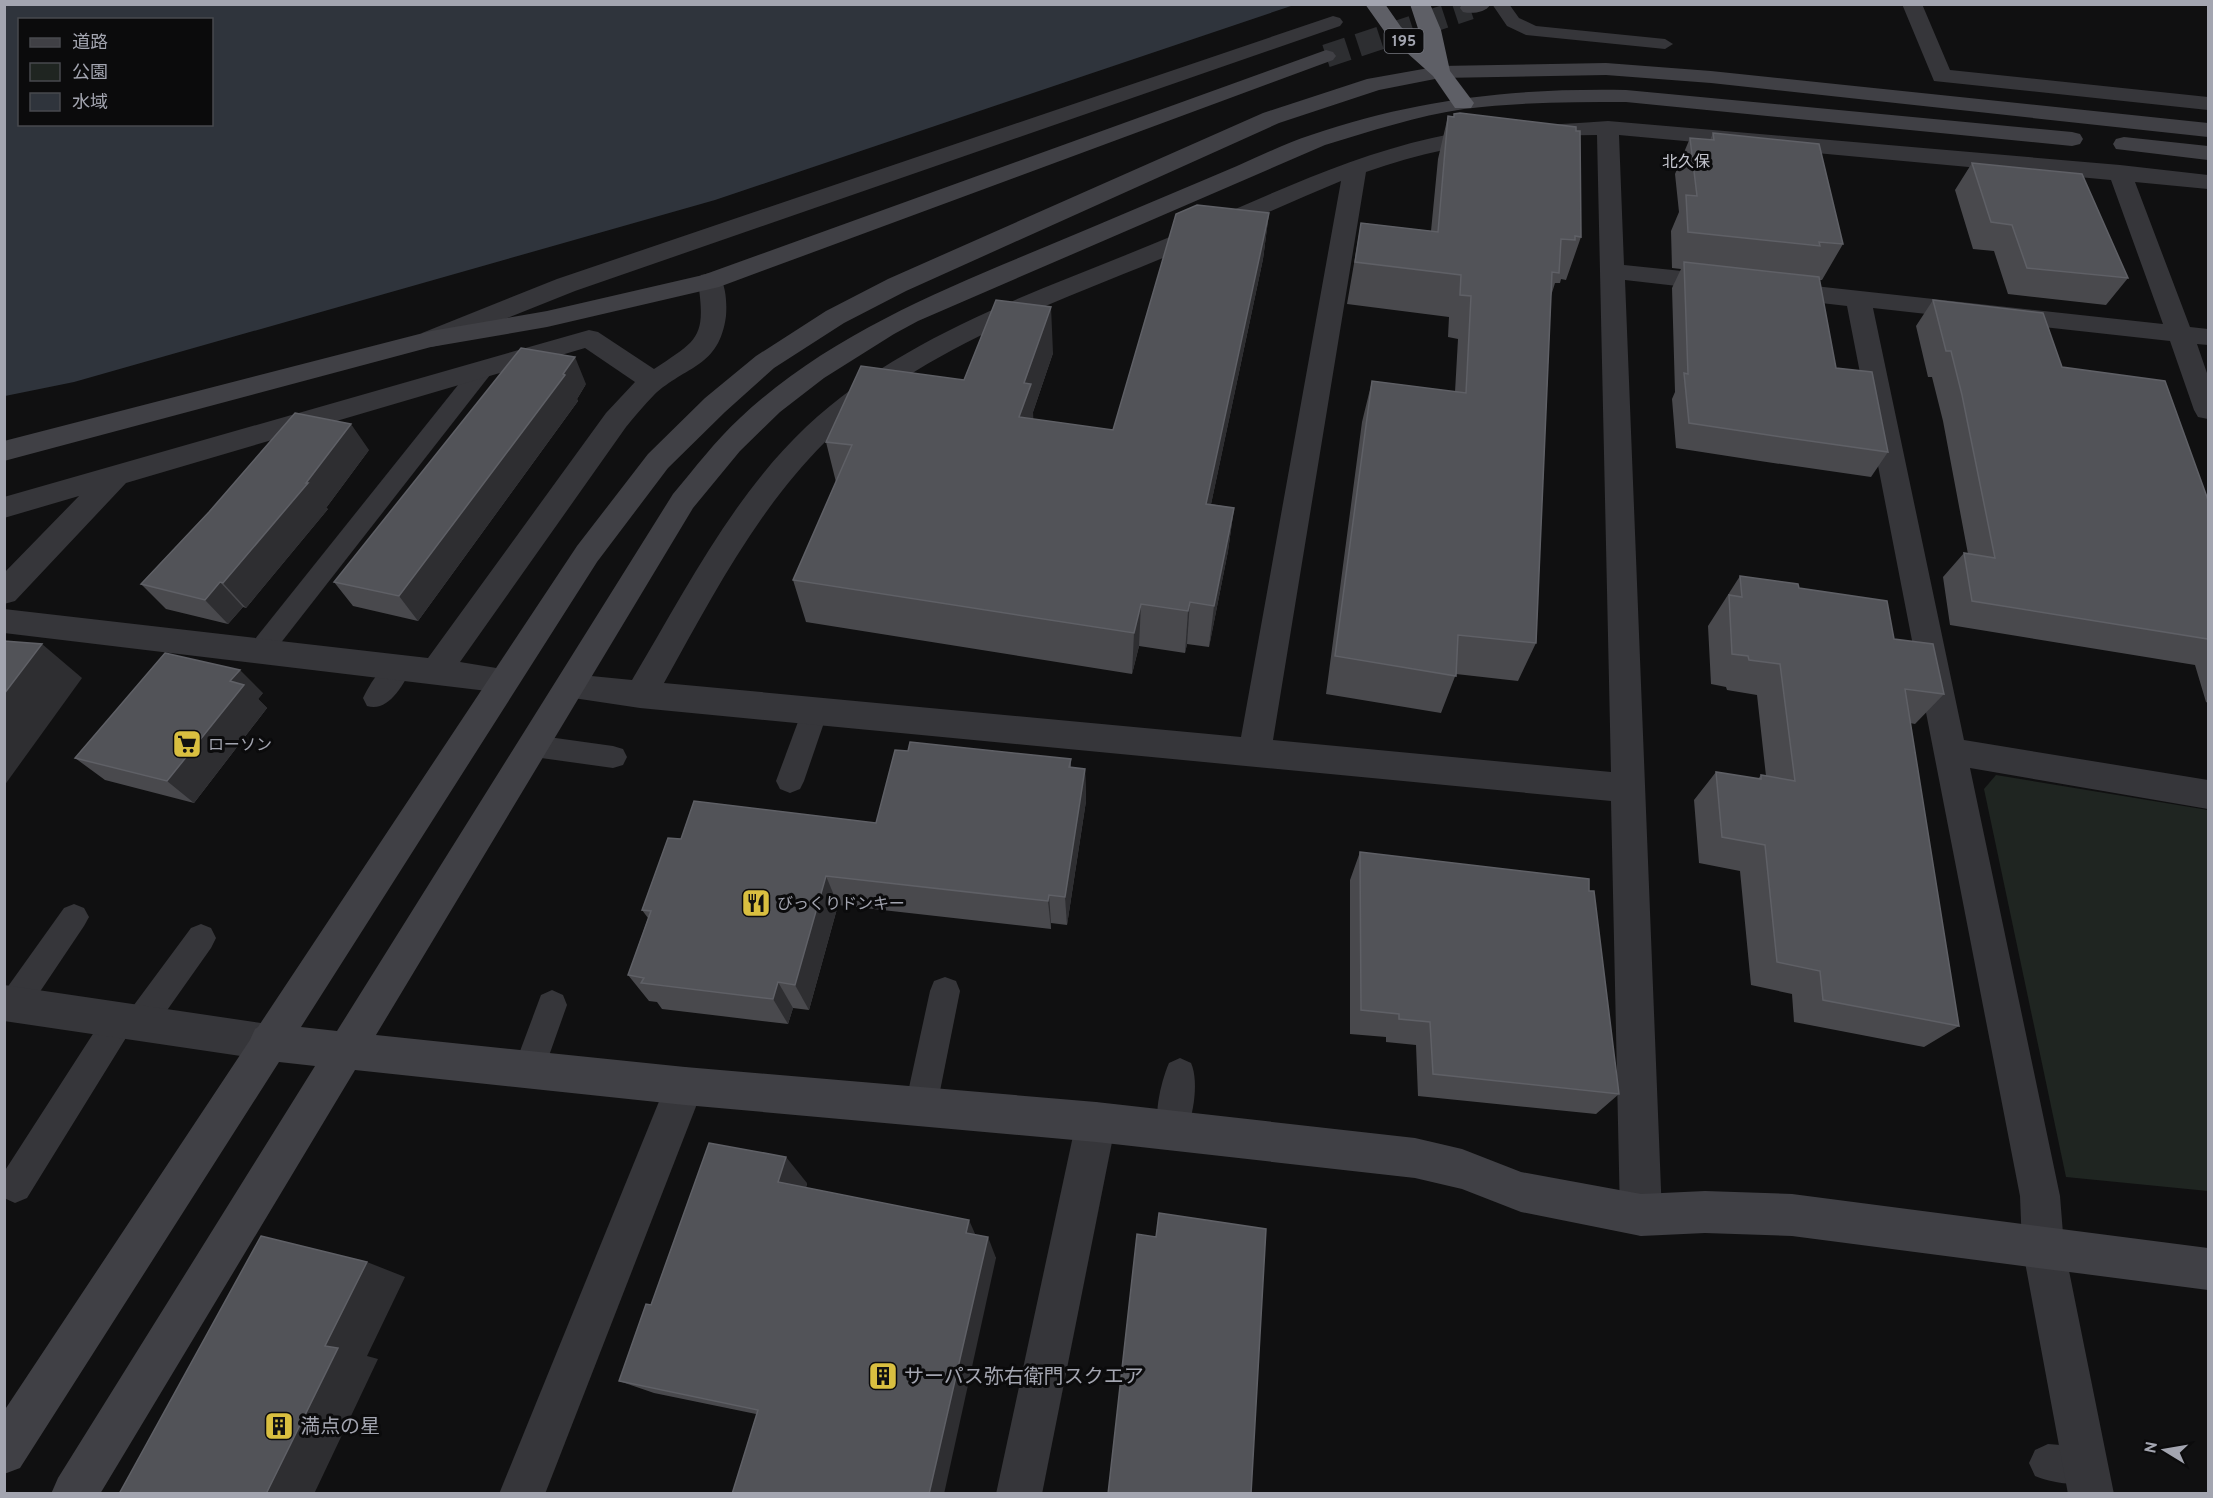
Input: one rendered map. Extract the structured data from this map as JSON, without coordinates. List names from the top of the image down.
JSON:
{
  "streets": {
    "highway": ["195"]
  },
  "districts": ["北久保"],
  "places": {
    "supermarket": ["ローソン"],
    "restaurant": ["びっくりドンキー"],
    "building": ["サーパス弥右衛門スクエア", "満点の星"]
  },
  "legend": ["道路", "公園", "水域"],
  "north": "left"
}
